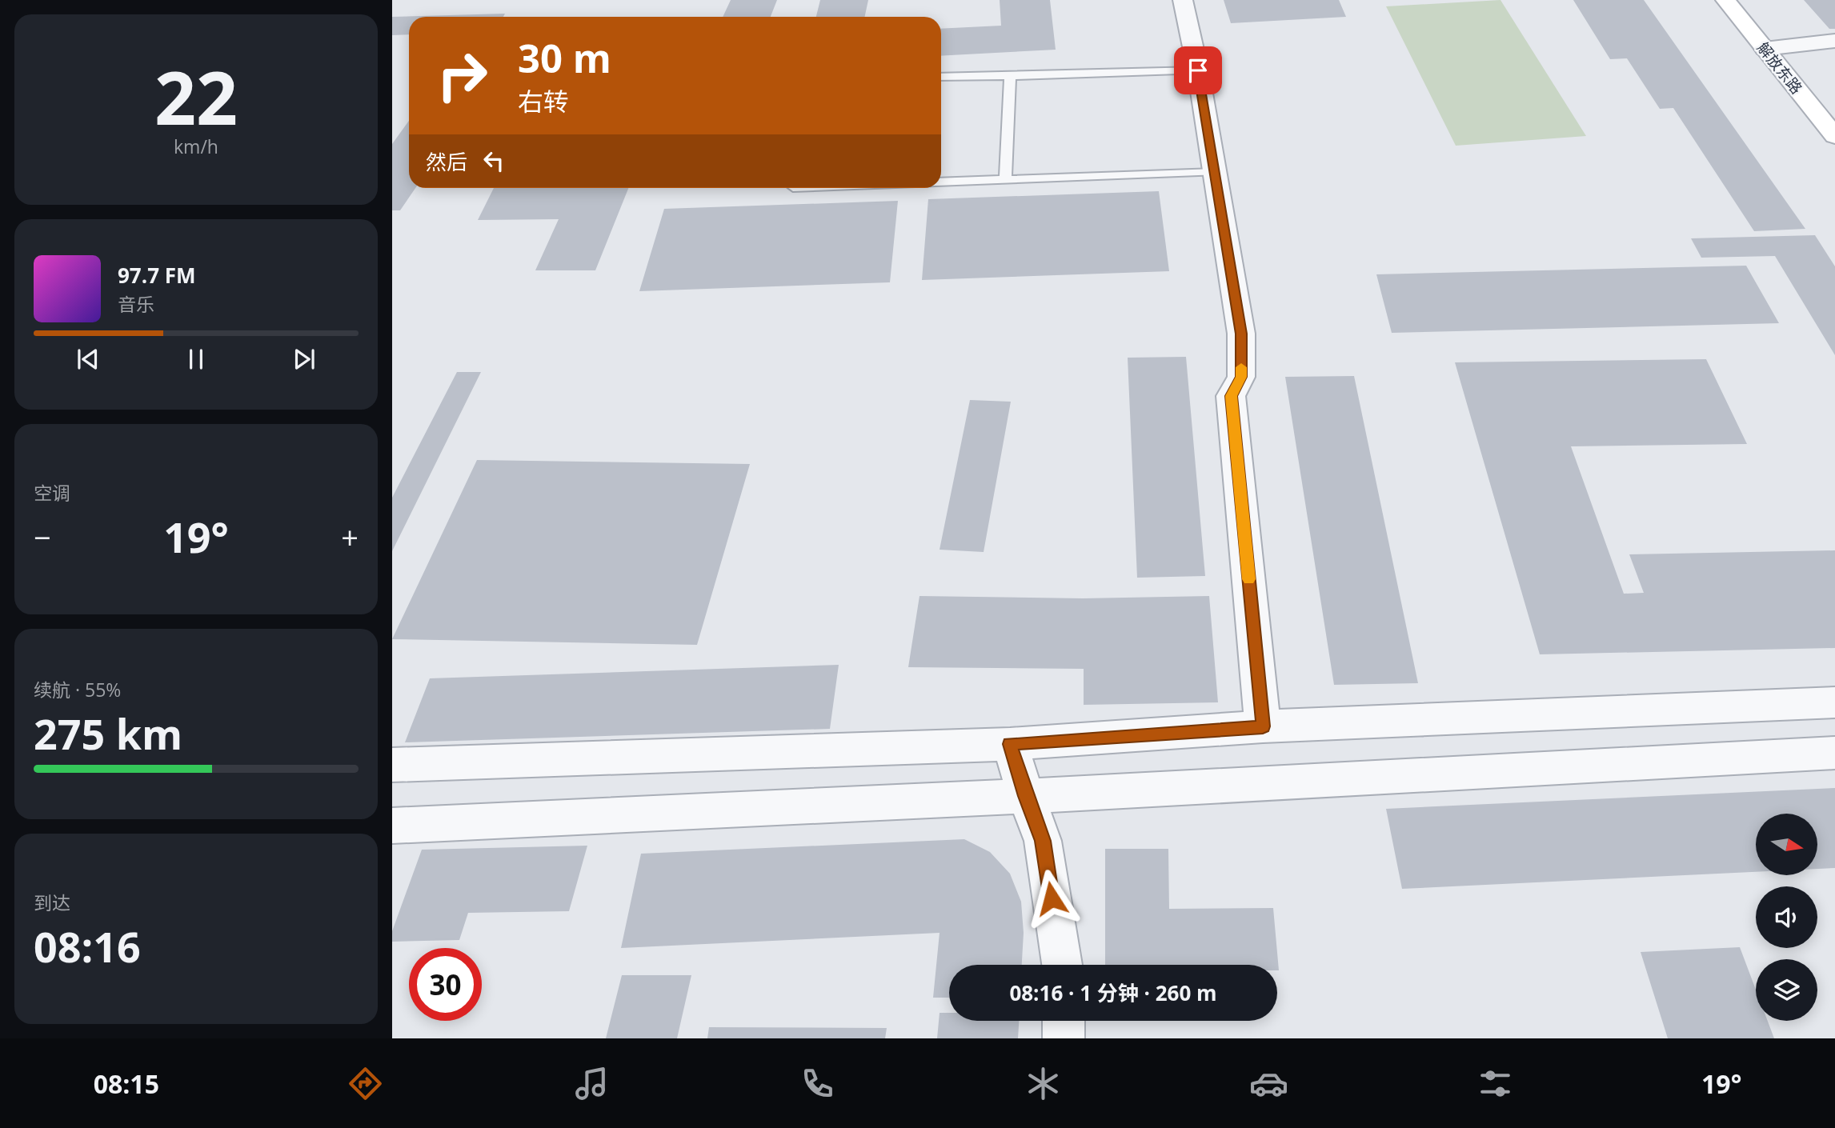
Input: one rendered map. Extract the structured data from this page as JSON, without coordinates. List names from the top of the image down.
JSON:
{
  "streets": {
    "street": ["解放东路"]
  },
  "north": "right",
  "page": {
    "tile": [
      ["22", "km/h"],
      "空调",
      ["续航 · 55%", "275 km"],
      ["到达", "08:16"]
    ],
    "turn": ["30 m", "右转"],
    "then": "然后",
    "song": ["97.7 FM", "音乐"],
    "heat": ["−", "19°", "+"],
    "limit": "30",
    "trip": "08:16 · 1 分钟 · 260 m",
    "tabs": ["08:15", "19°"]
  }
}
